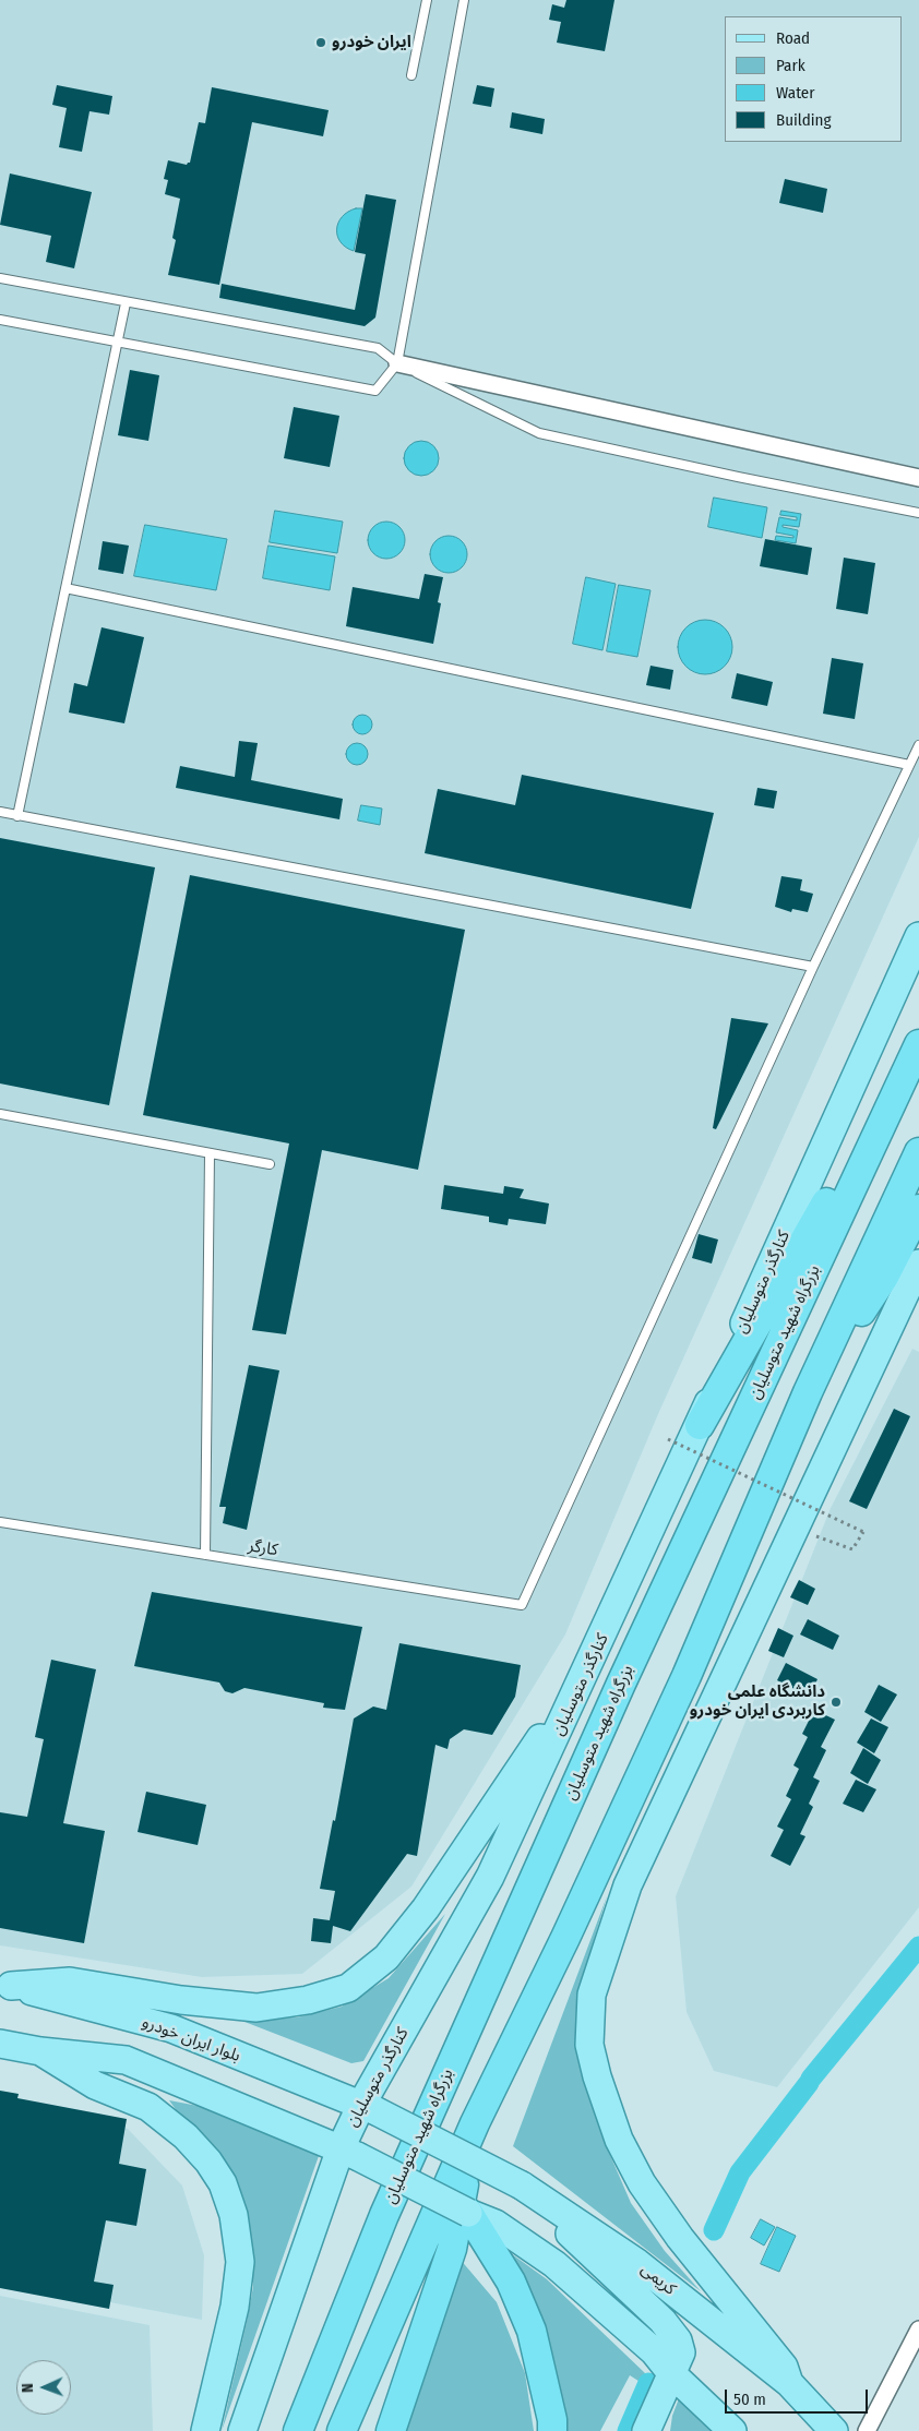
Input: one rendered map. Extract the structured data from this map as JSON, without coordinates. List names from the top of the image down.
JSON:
{
  "streets": {
    "highway": ["بزرگراه شهید متوسلیان"],
    "main road": ["کنارگذر متوسلیان", "بلوار ایران خودرو", "کریمی"],
    "lane": ["کارگر"]
  },
  "crossings": [
    ["کنارگذر متوسلیان", "بلوار ایران خودرو"],
    ["بلوار ایران خودرو", "کریمی"]
  ],
  "places": ["ایران خودرو", "دانشگاه علمی کاربردی ایران خودرو"],
  "legend": [
    "Road",
    "Park",
    "Water",
    "Building"
  ],
  "scale_bar": "50 m",
  "north": "left"
}
